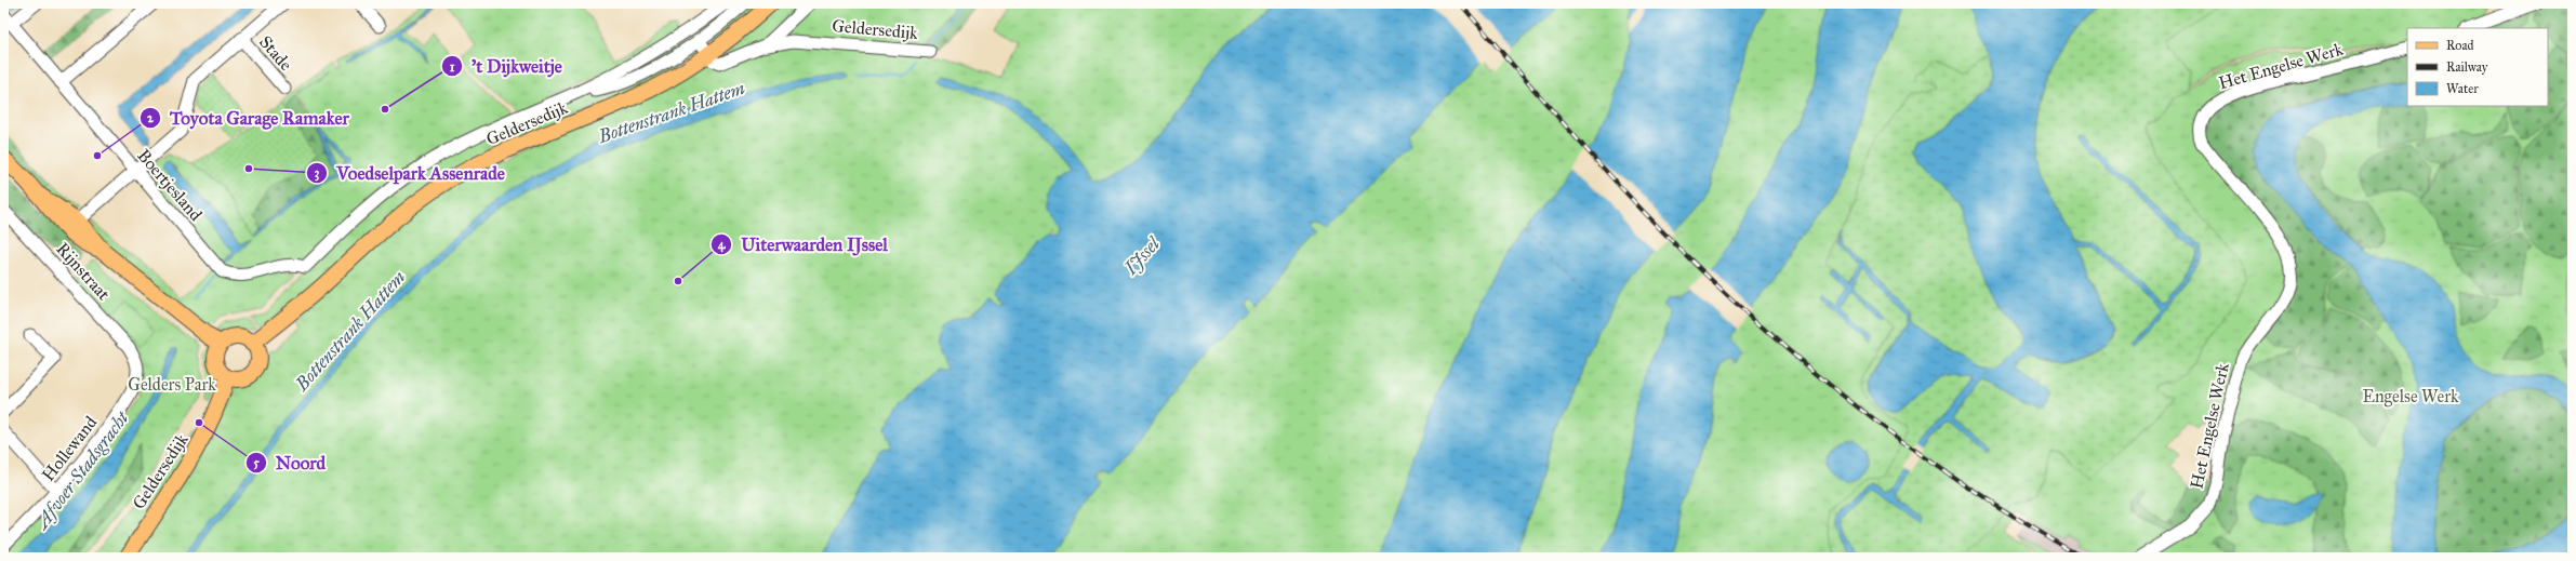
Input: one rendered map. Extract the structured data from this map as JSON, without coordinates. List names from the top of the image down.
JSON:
{
  "streets": {
    "main road": ["Geldersedijk"],
    "street": [
      "Stade",
      "Het Engelse Werk",
      "Boertjesland",
      "Rijnstraat",
      "Hollewand"
    ]
  },
  "crossings": [
    ["Geldersedijk", "Boertjesland"],
    ["Rijnstraat", "Hollewand"]
  ],
  "water": ["Bottenstrank Hattem", "IJssel", "Afvoer Stadsgracht"],
  "parks": ["Gelders Park", "Engelse Werk"],
  "places": [
    "'t Dijkweitje",
    "Toyota Garage Ramaker",
    "Voedselpark Assenrade",
    "Uiterwaarden IJssel",
    "Noord"
  ],
  "legend": ["Road", "Railway", "Water"]
}
